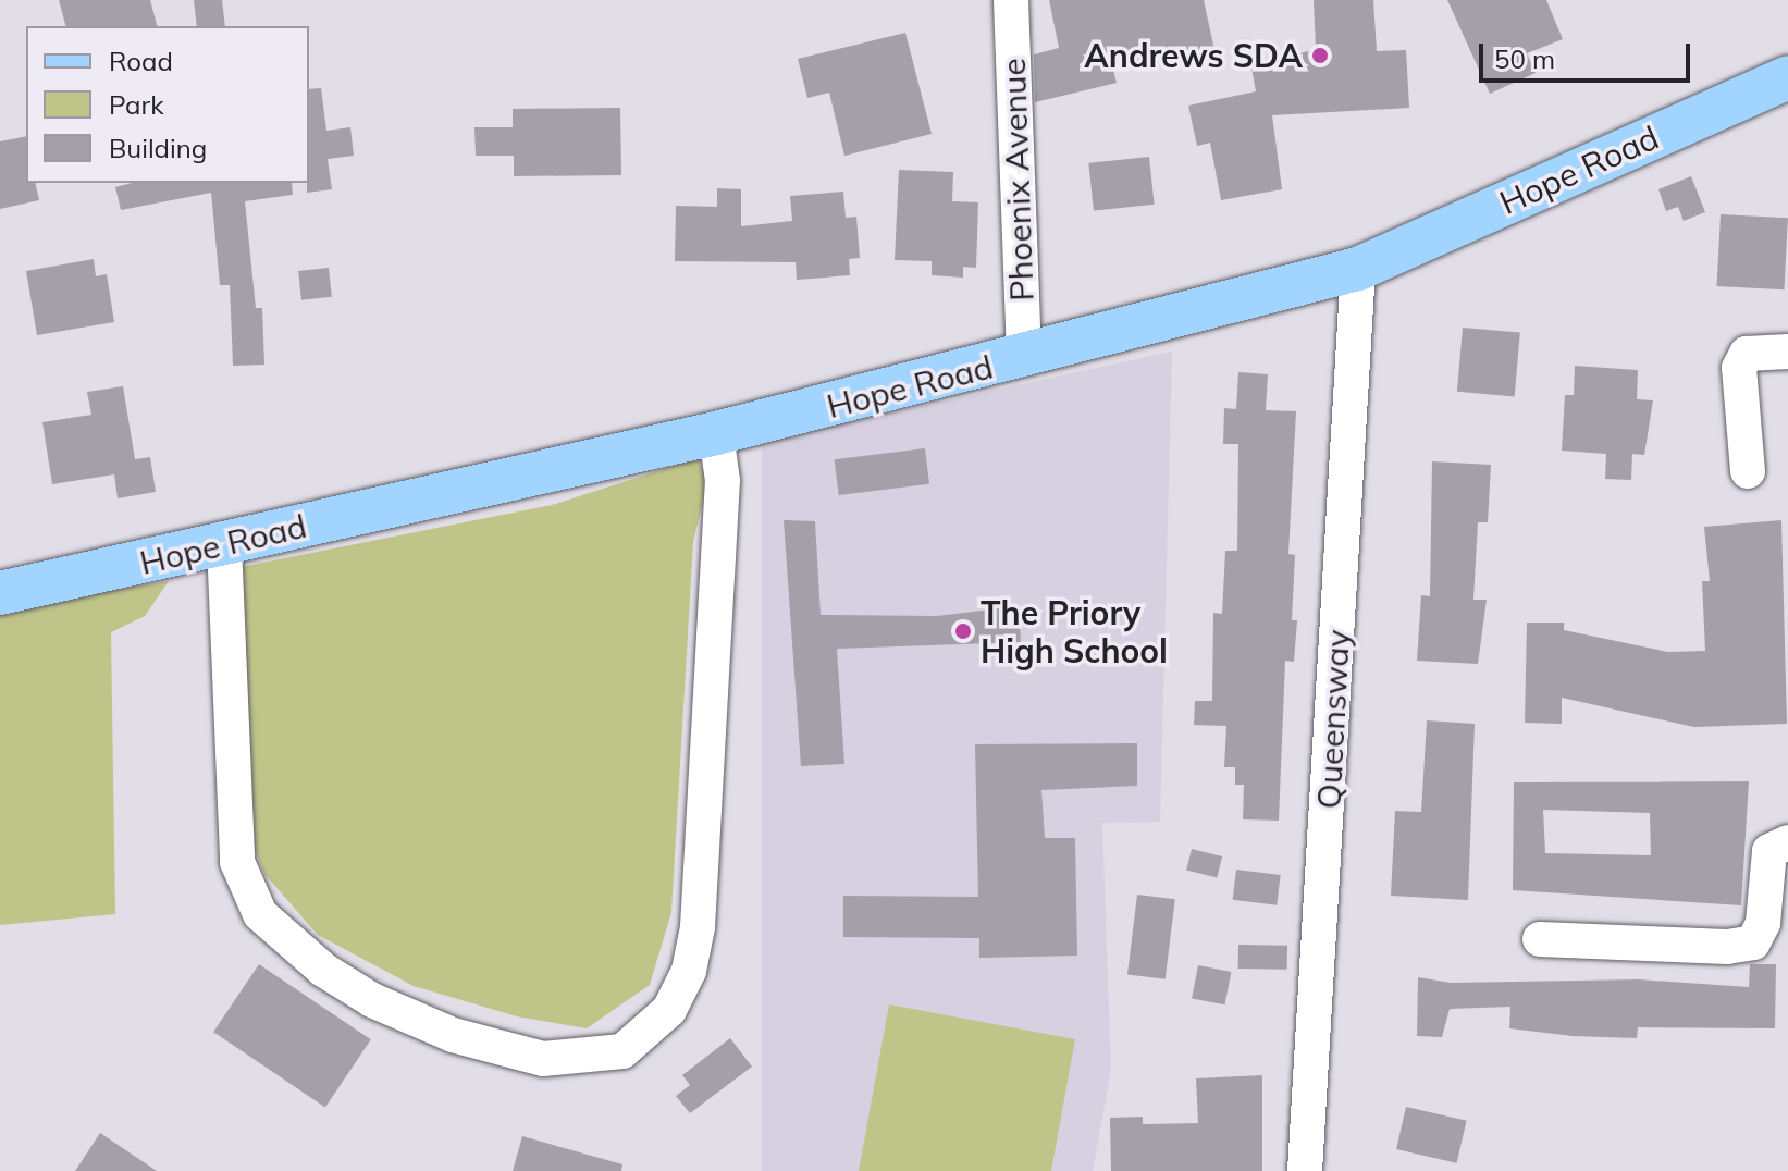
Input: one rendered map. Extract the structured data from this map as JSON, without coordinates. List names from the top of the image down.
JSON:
{
  "streets": {
    "main road": ["Hope Road"],
    "street": ["Phoenix Avenue", "Queensway"]
  },
  "crossings": [
    ["Hope Road", "Phoenix Avenue"],
    ["Hope Road", "Queensway"]
  ],
  "places": ["Andrews SDA", "The Priory High School"],
  "legend": ["Road", "Park", "Building"],
  "scale_bar": "50 m"
}
